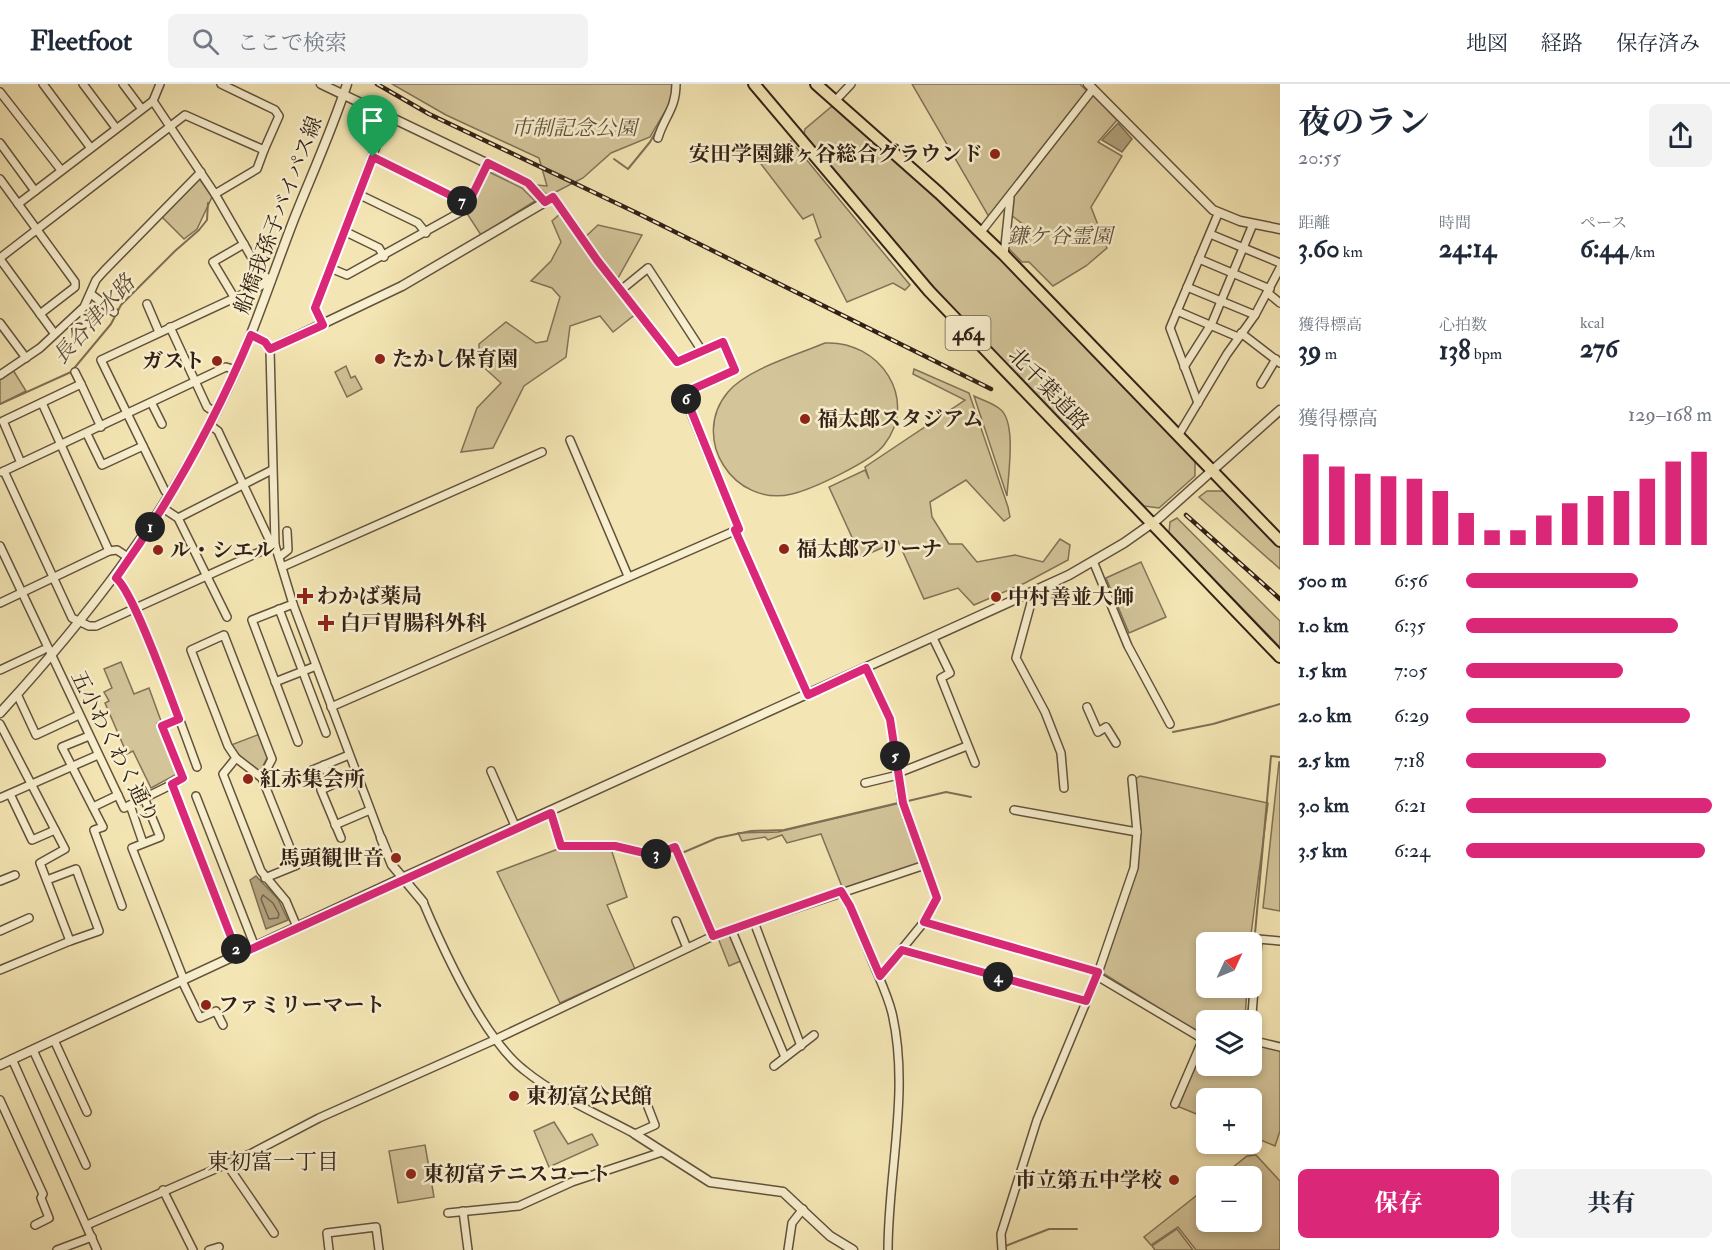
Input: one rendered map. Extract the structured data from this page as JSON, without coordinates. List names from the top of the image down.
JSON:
{
  "streets": {
    "highway": ["464", "北千葉道路"],
    "street": ["船橋我孫子バイパス線", "五小わくわく通り"]
  },
  "crossings": [
    ["船橋我孫子バイパス線", "五小わくわく通り"]
  ],
  "districts": ["東初富一丁目"],
  "water": ["長谷津水路"],
  "parks": ["市制記念公園", "鎌ケ谷霊園"],
  "places": {
    "other": [
      "安田学園鎌ヶ谷総合グラウンド",
      "たかし保育園",
      "ガスト",
      "福太郎スタジアム",
      "福太郎アリーナ",
      "ル・シエル",
      "中村善並大師",
      "紅赤集会所",
      "馬頭観世音",
      "ファミリーマート",
      "東初富公民館",
      "東初富テニスコート",
      "市立第五中学校"
    ],
    "health": ["わかば薬局", "白戸胃腸科外科"]
  },
  "north": "top right",
  "page": {
    "header": "Fleetfoot",
    "search": "ここで検索",
    "nav": ["地図", "経路", "保存済み"],
    "heading": ["夜のラン", "20:55"],
    "pins": [
      "7",
      "6",
      "1",
      "5",
      "3",
      "2",
      "4"
    ],
    "stats": [
      ["距離", "3.60 km"],
      ["時間", "24:14"],
      ["ペース", "6:44 /km"],
      ["獲得標高", "39 m"],
      ["心拍数", "138 bpm"],
      ["kcal", "276"]
    ],
    "chart": ["獲得標高", "129–168 m"],
    "list": [
      {
        "name": "500 m",
        "note": "6:56"
      },
      {
        "name": "1.0 km",
        "note": "6:35"
      },
      {
        "name": "1.5 km",
        "note": "7:05"
      },
      {
        "name": "2.0 km",
        "note": "6:29"
      },
      {
        "name": "2.5 km",
        "note": "7:18"
      },
      {
        "name": "3.0 km",
        "note": "6:21"
      },
      {
        "name": "3.5 km",
        "note": "6:24"
      }
    ],
    "map_buttons": ["+", "−"],
    "buttons": ["保存", "共有"]
  }
}
